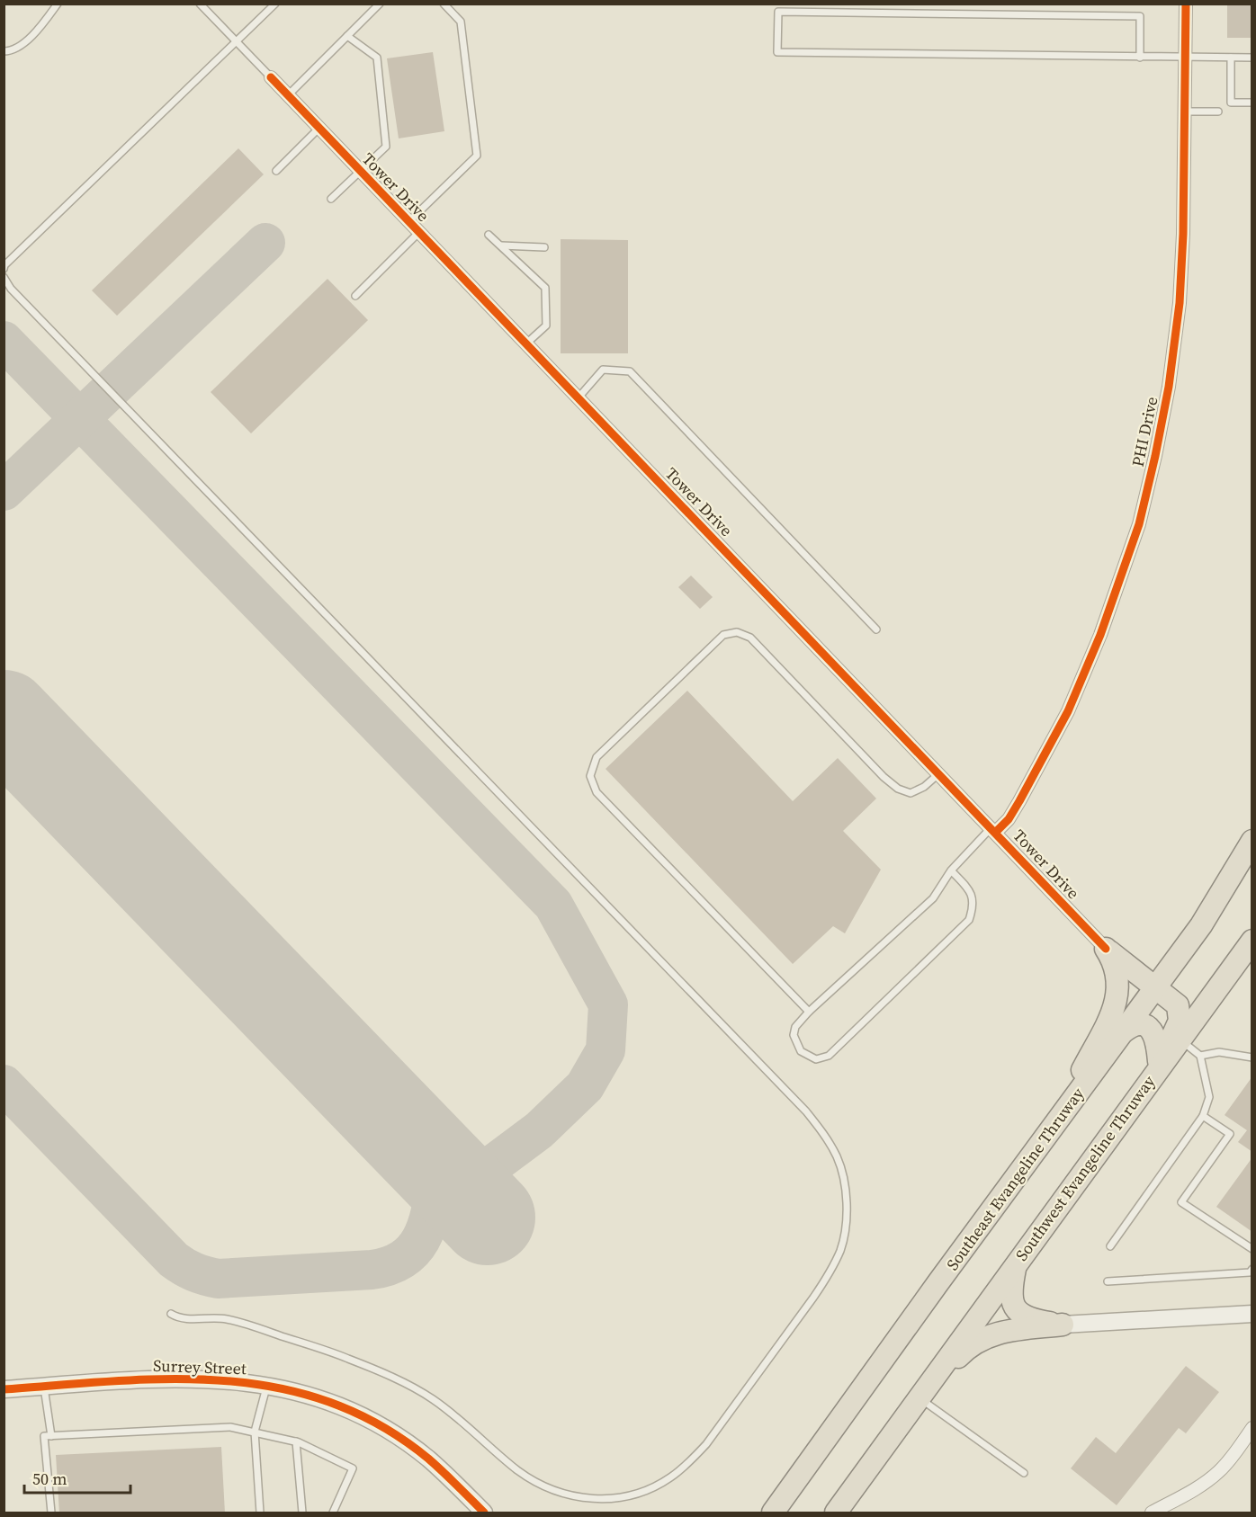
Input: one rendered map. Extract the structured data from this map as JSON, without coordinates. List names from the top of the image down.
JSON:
{
  "streets": {
    "highway": ["Southwest Evangeline Thruway", "Southeast Evangeline Thruway"],
    "street": ["Tower Drive", "PHI Drive", "Surrey Street"]
  },
  "crossings": [
    ["Tower Drive", "PHI Drive"]
  ],
  "scale_bar": "50 m"
}
